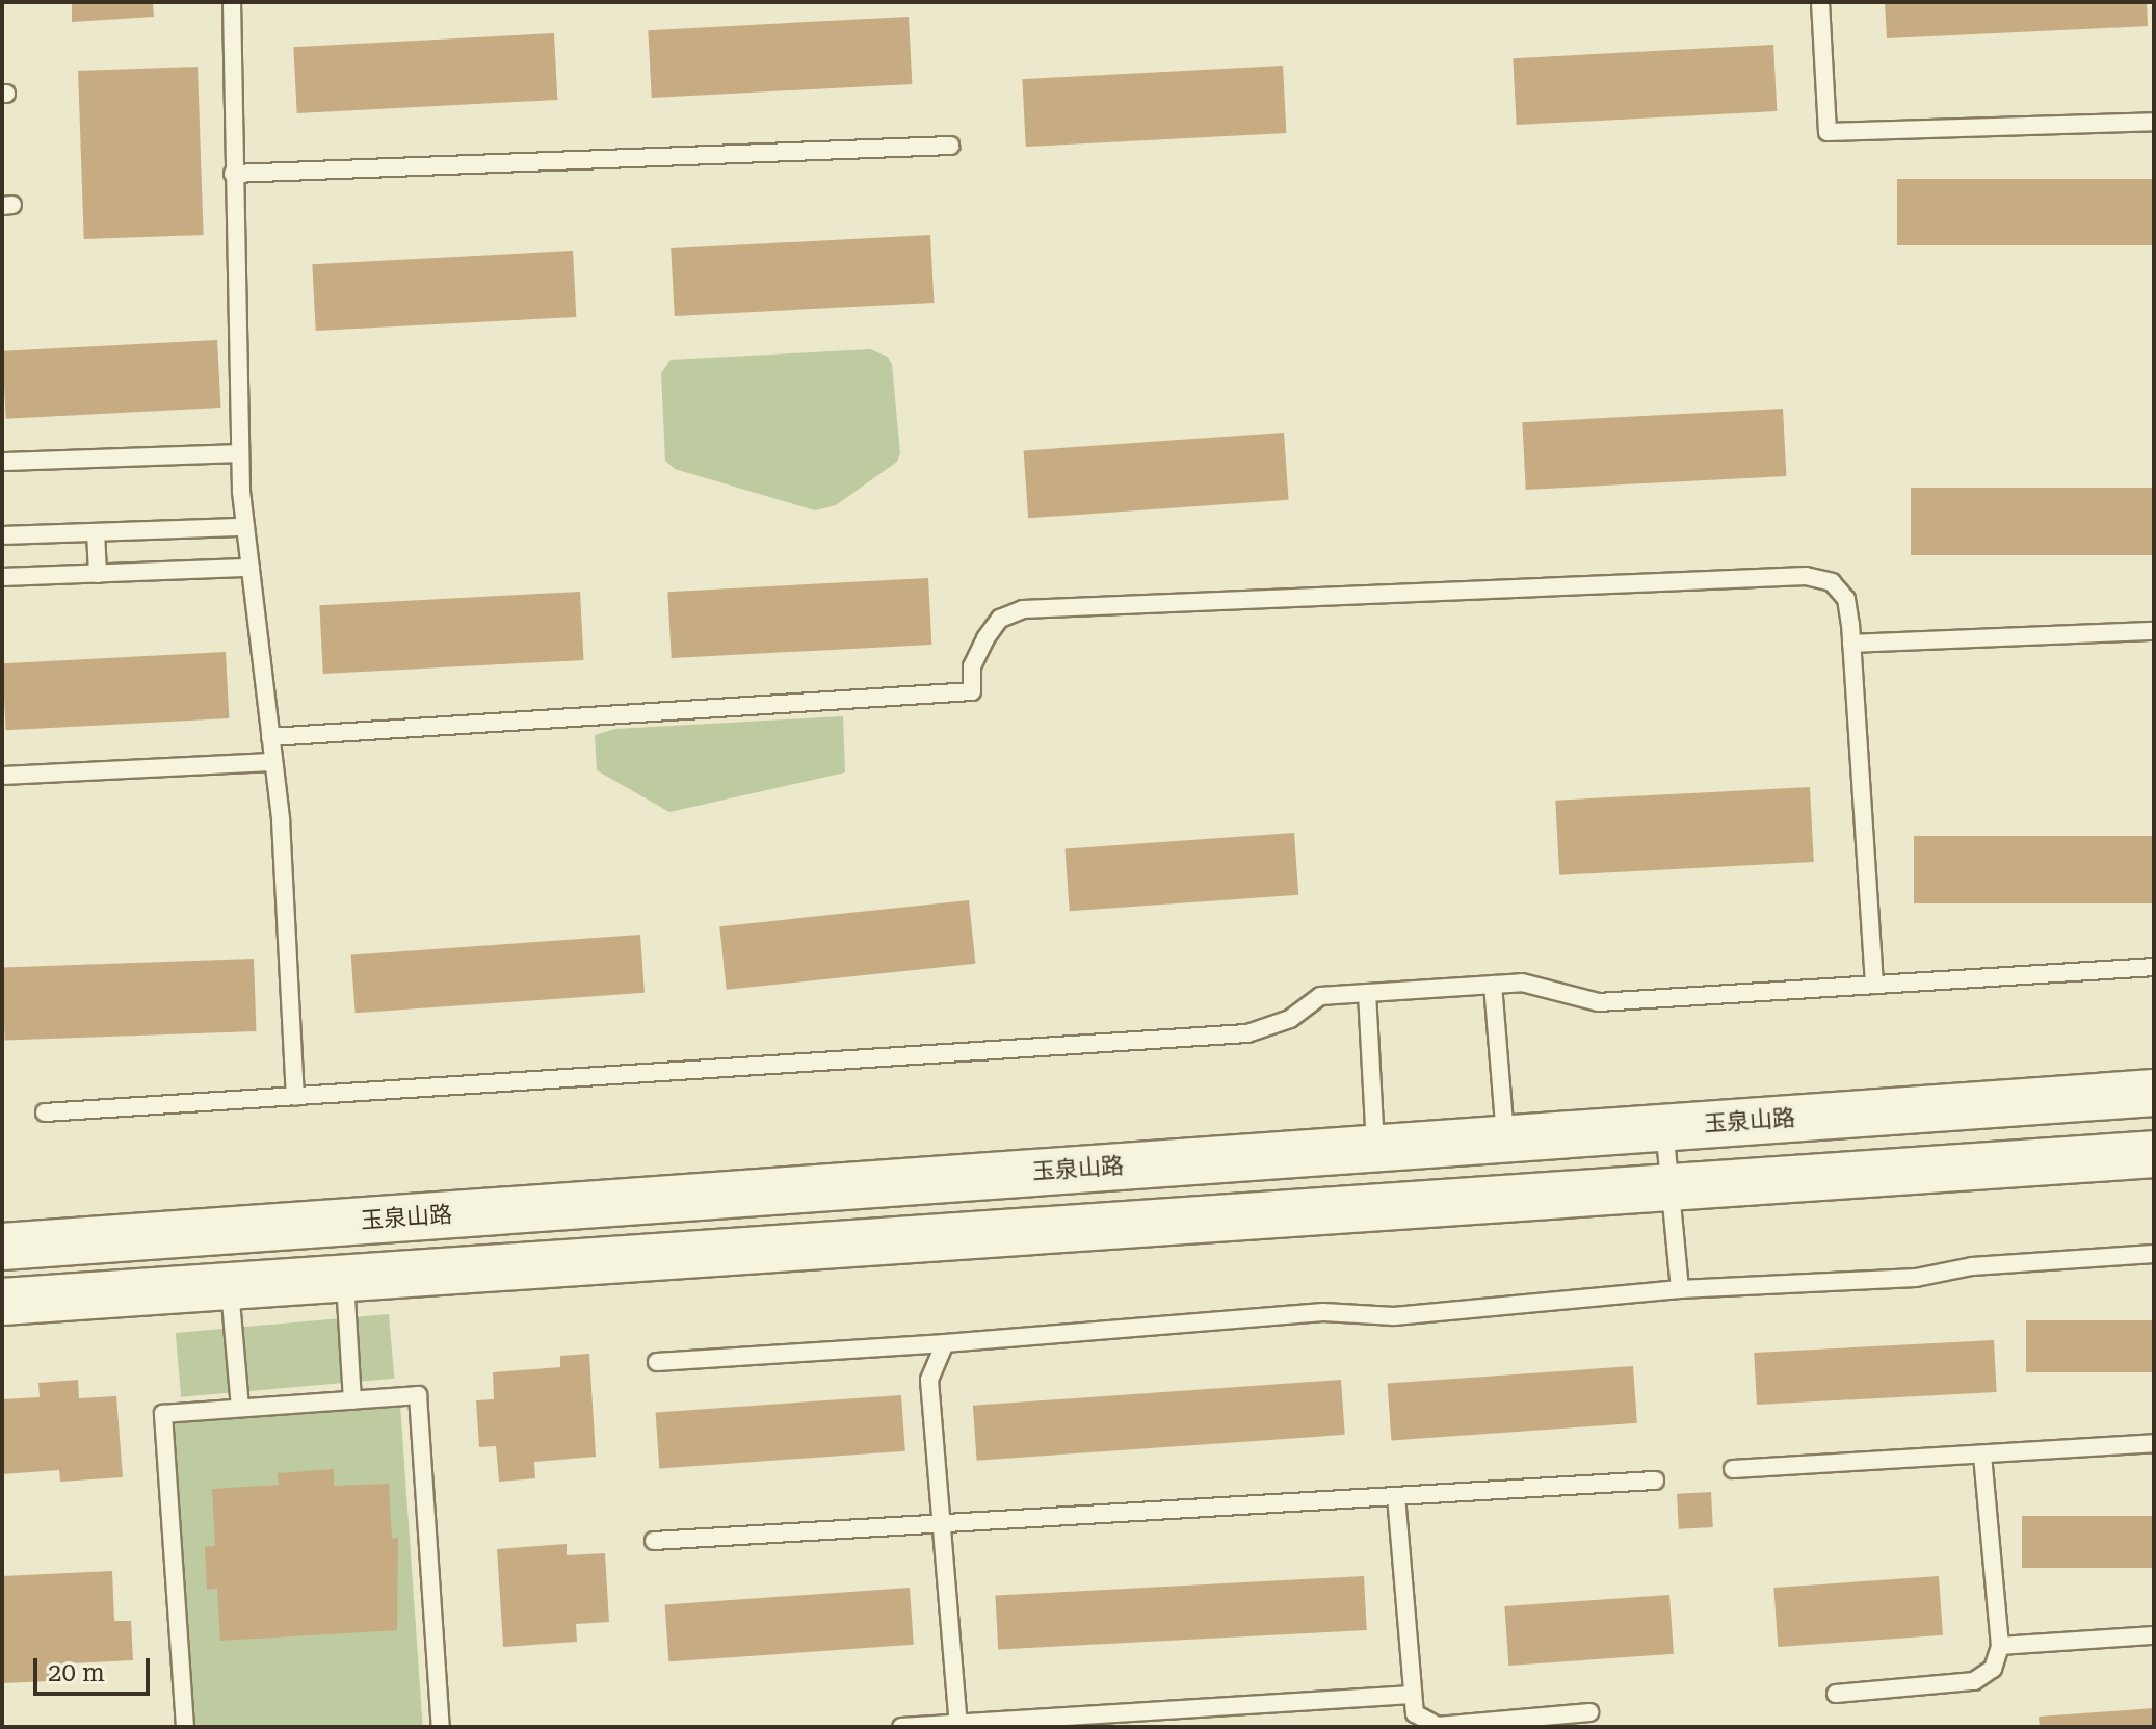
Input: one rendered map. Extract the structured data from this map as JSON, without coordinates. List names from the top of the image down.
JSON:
{
  "streets": {
    "street": ["玉泉山路"]
  },
  "scale_bar": "20 m"
}
